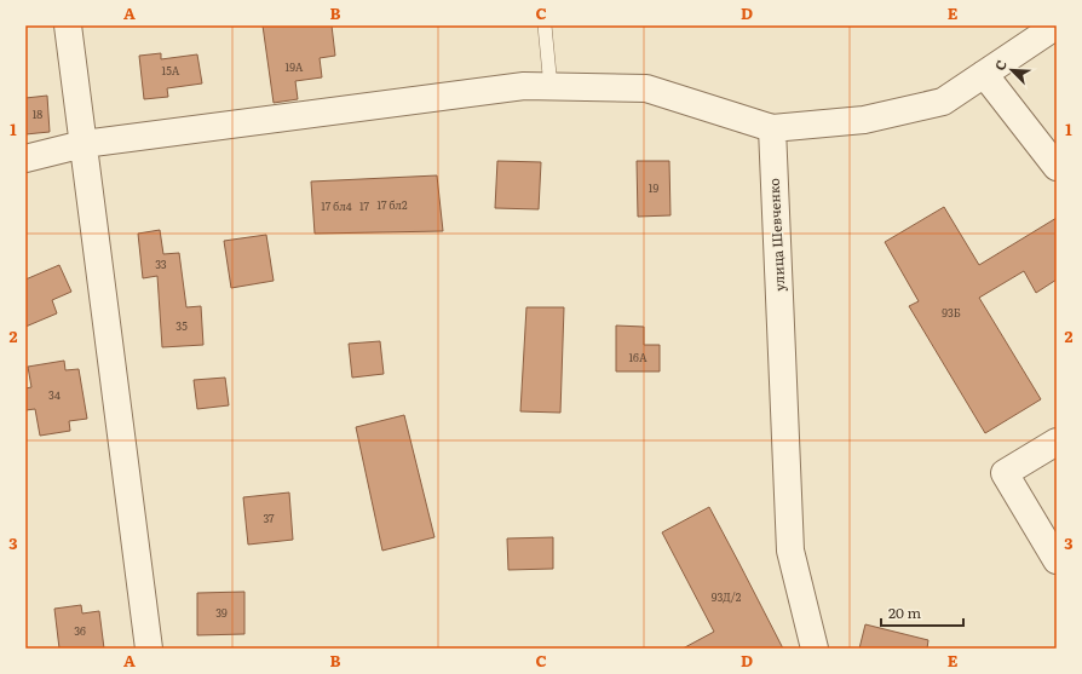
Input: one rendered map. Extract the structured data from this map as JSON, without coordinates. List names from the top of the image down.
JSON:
{
  "streets": {
    "street": ["улица Шевченко"]
  },
  "house_numbers": [
    "19А",
    "15А",
    "18",
    "19",
    "17 бл2",
    "17 бл4",
    "17",
    "33",
    "93Б",
    "35",
    "16А",
    "34",
    "37",
    "93Д/2",
    "39",
    "36"
  ],
  "scale_bar": "20 m",
  "north": "top left",
  "grid": {
    "columns": [
      "A",
      "B",
      "C",
      "D",
      "E"
    ],
    "rows": ["1", "2", "3"]
  }
}
